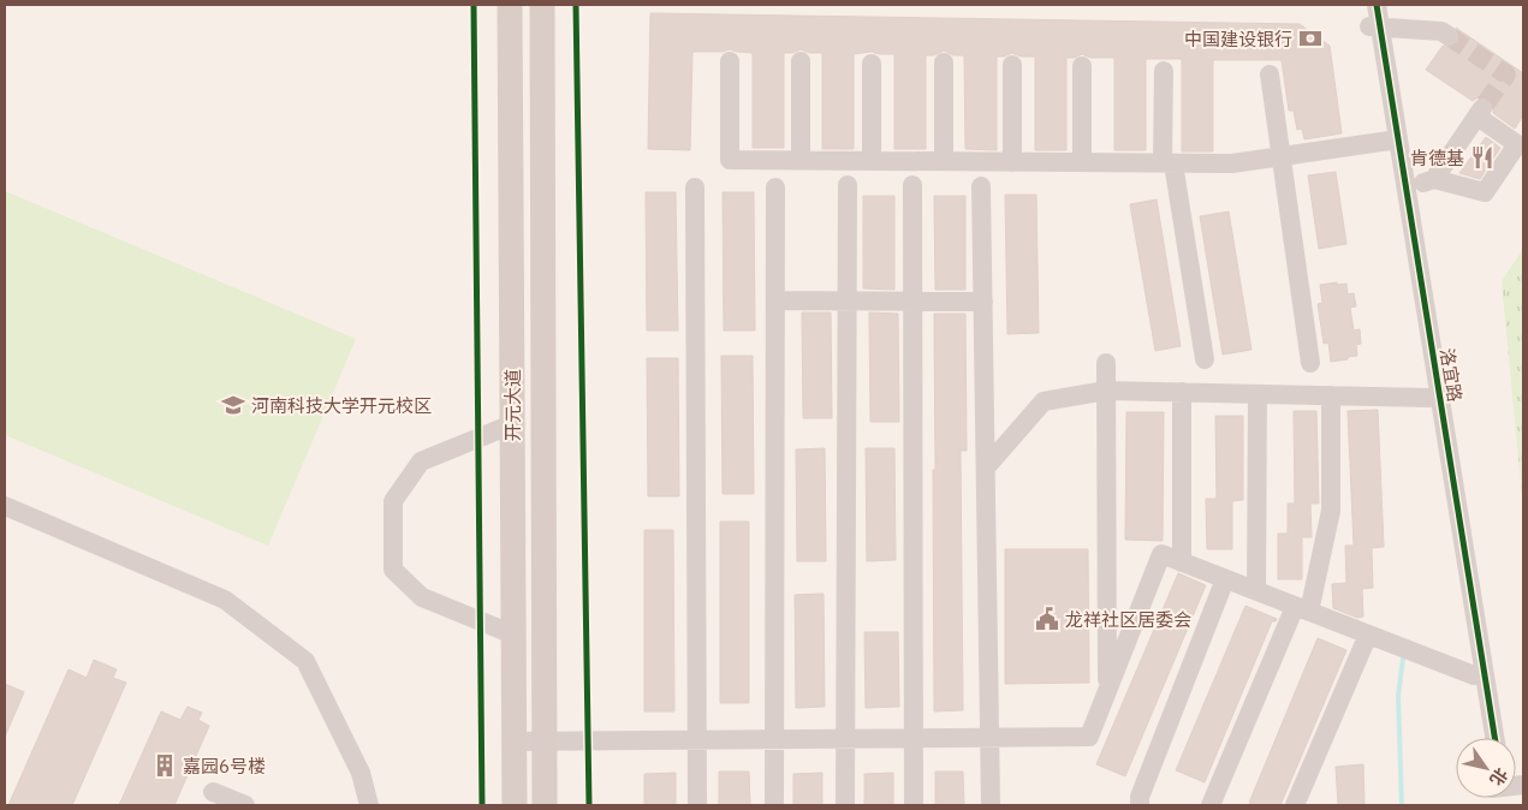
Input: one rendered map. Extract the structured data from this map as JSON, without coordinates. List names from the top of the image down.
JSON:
{
  "streets": {
    "main road": ["开元大道"],
    "street": ["洛宜路"]
  },
  "places": {
    "bank": ["中国建设银行"],
    "restaurant": ["肯德基"],
    "school or university": ["河南科技大学开元校区"],
    "public building": ["龙祥社区居委会"],
    "building": ["嘉园6号楼"]
  },
  "north": "bottom right"
}
